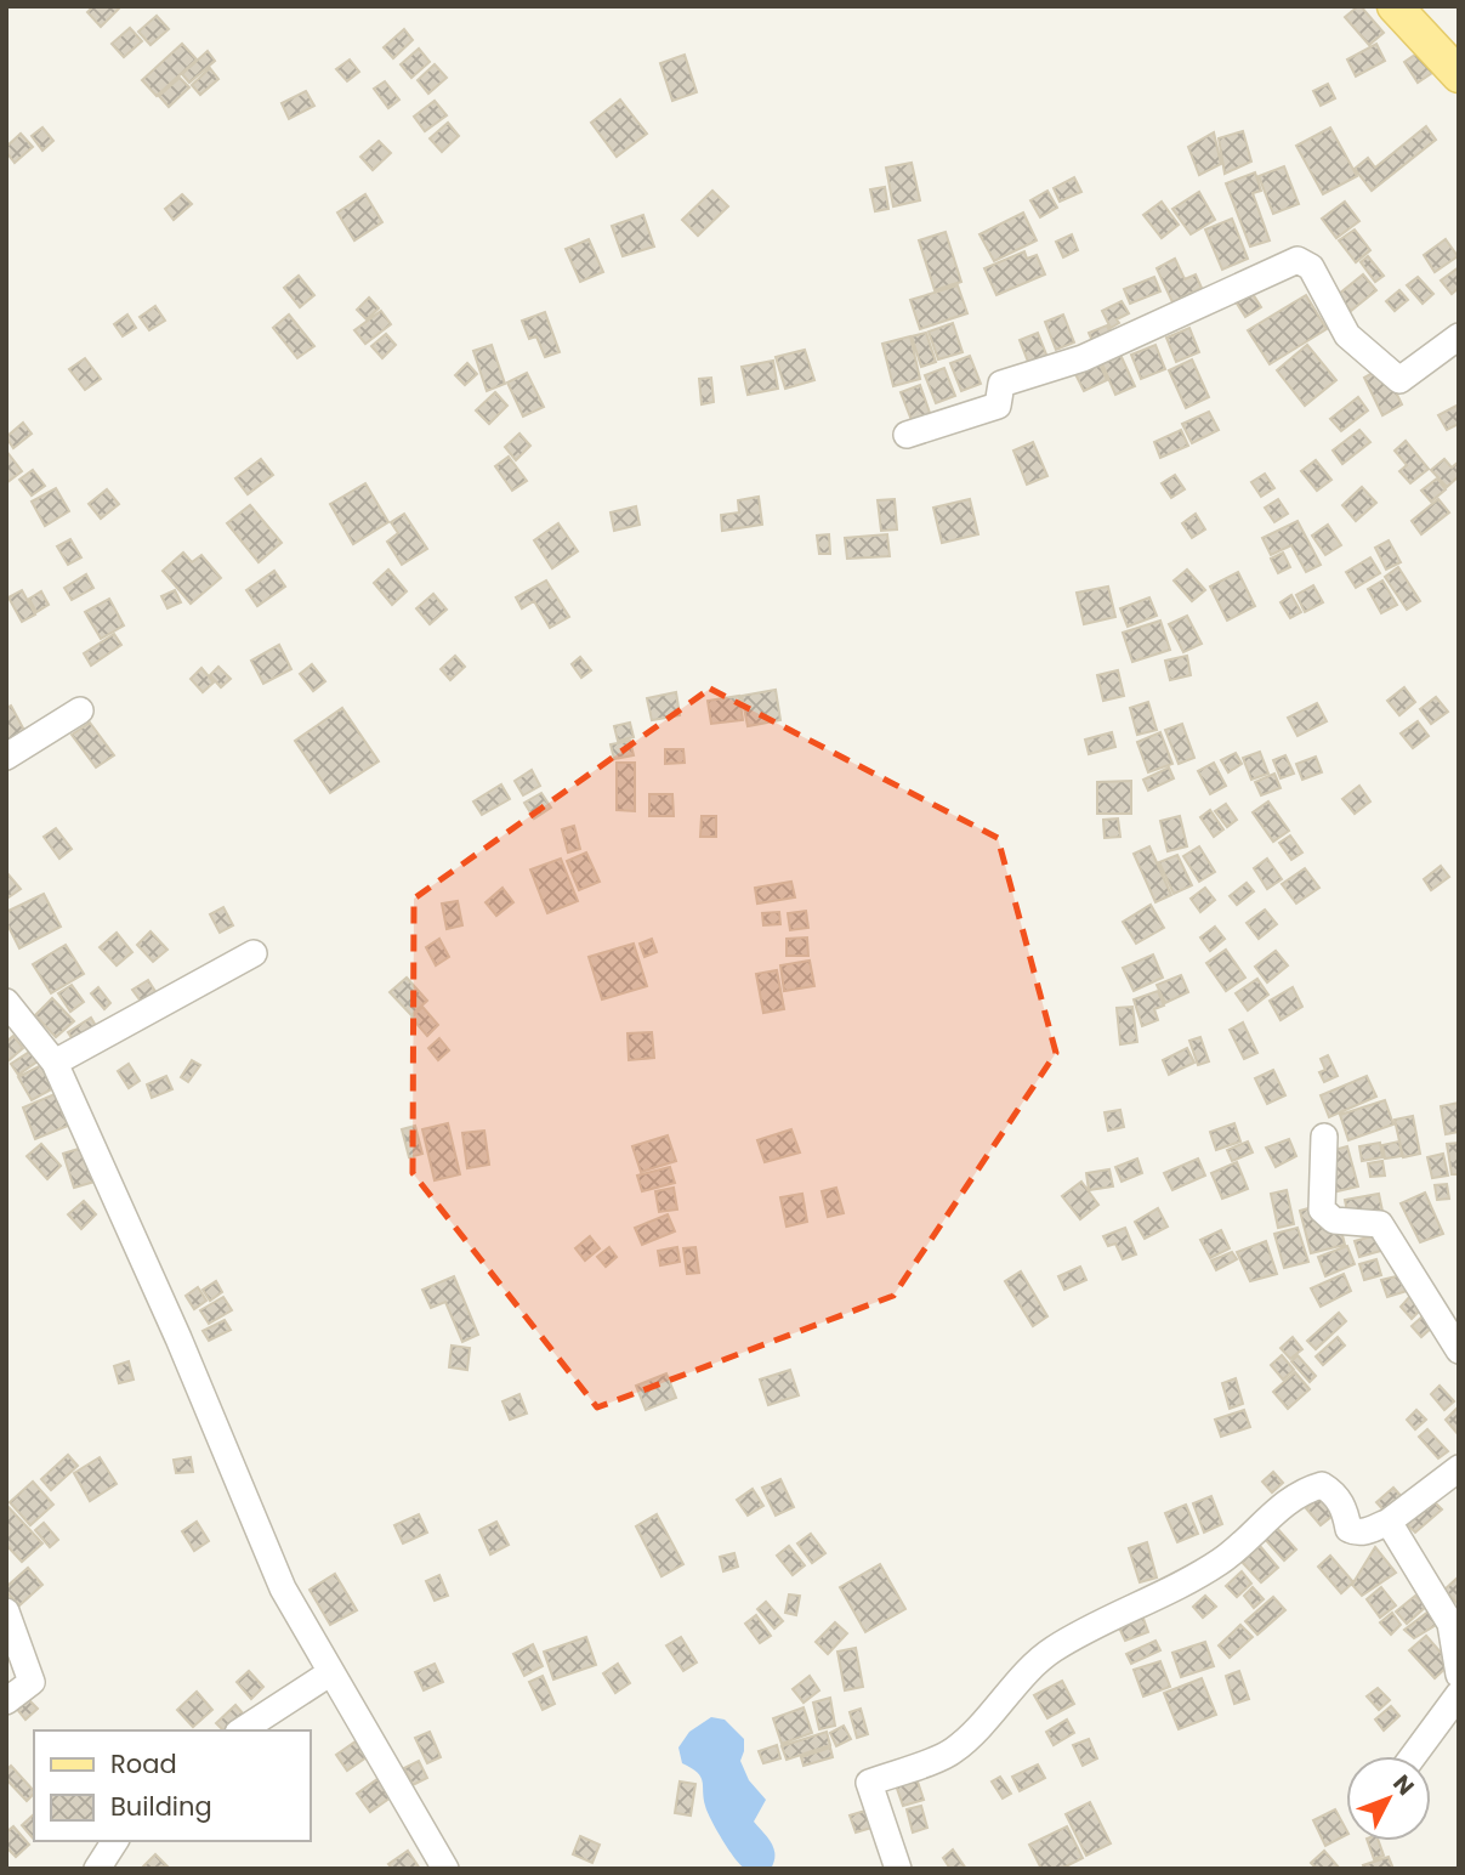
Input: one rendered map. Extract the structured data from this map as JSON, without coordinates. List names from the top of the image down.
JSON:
{
  "legend": ["Road", "Building"],
  "north": "top right"
}
